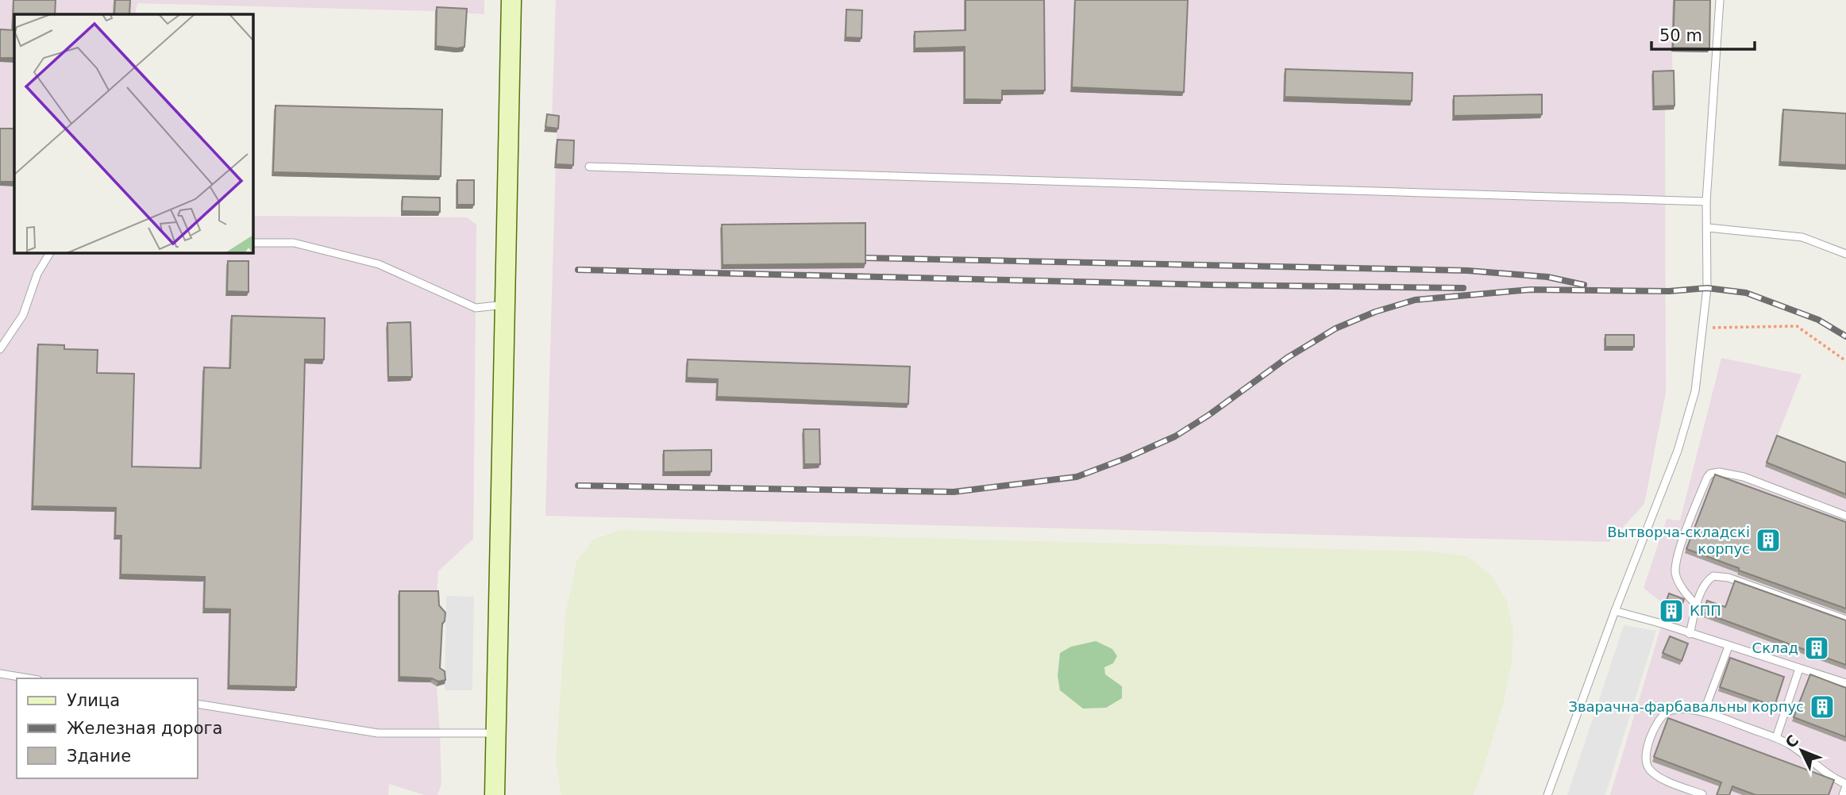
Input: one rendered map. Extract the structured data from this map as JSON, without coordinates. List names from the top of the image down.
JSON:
{
  "places": {
    "building": [
      "Вытворча-складскі корпус",
      "КПП",
      "Склад",
      "Зварачна-фарбавальны корпус"
    ]
  },
  "legend": ["Улица", "Железная дорога", "Здание"],
  "scale_bar": "50 m",
  "north": "top left"
}
